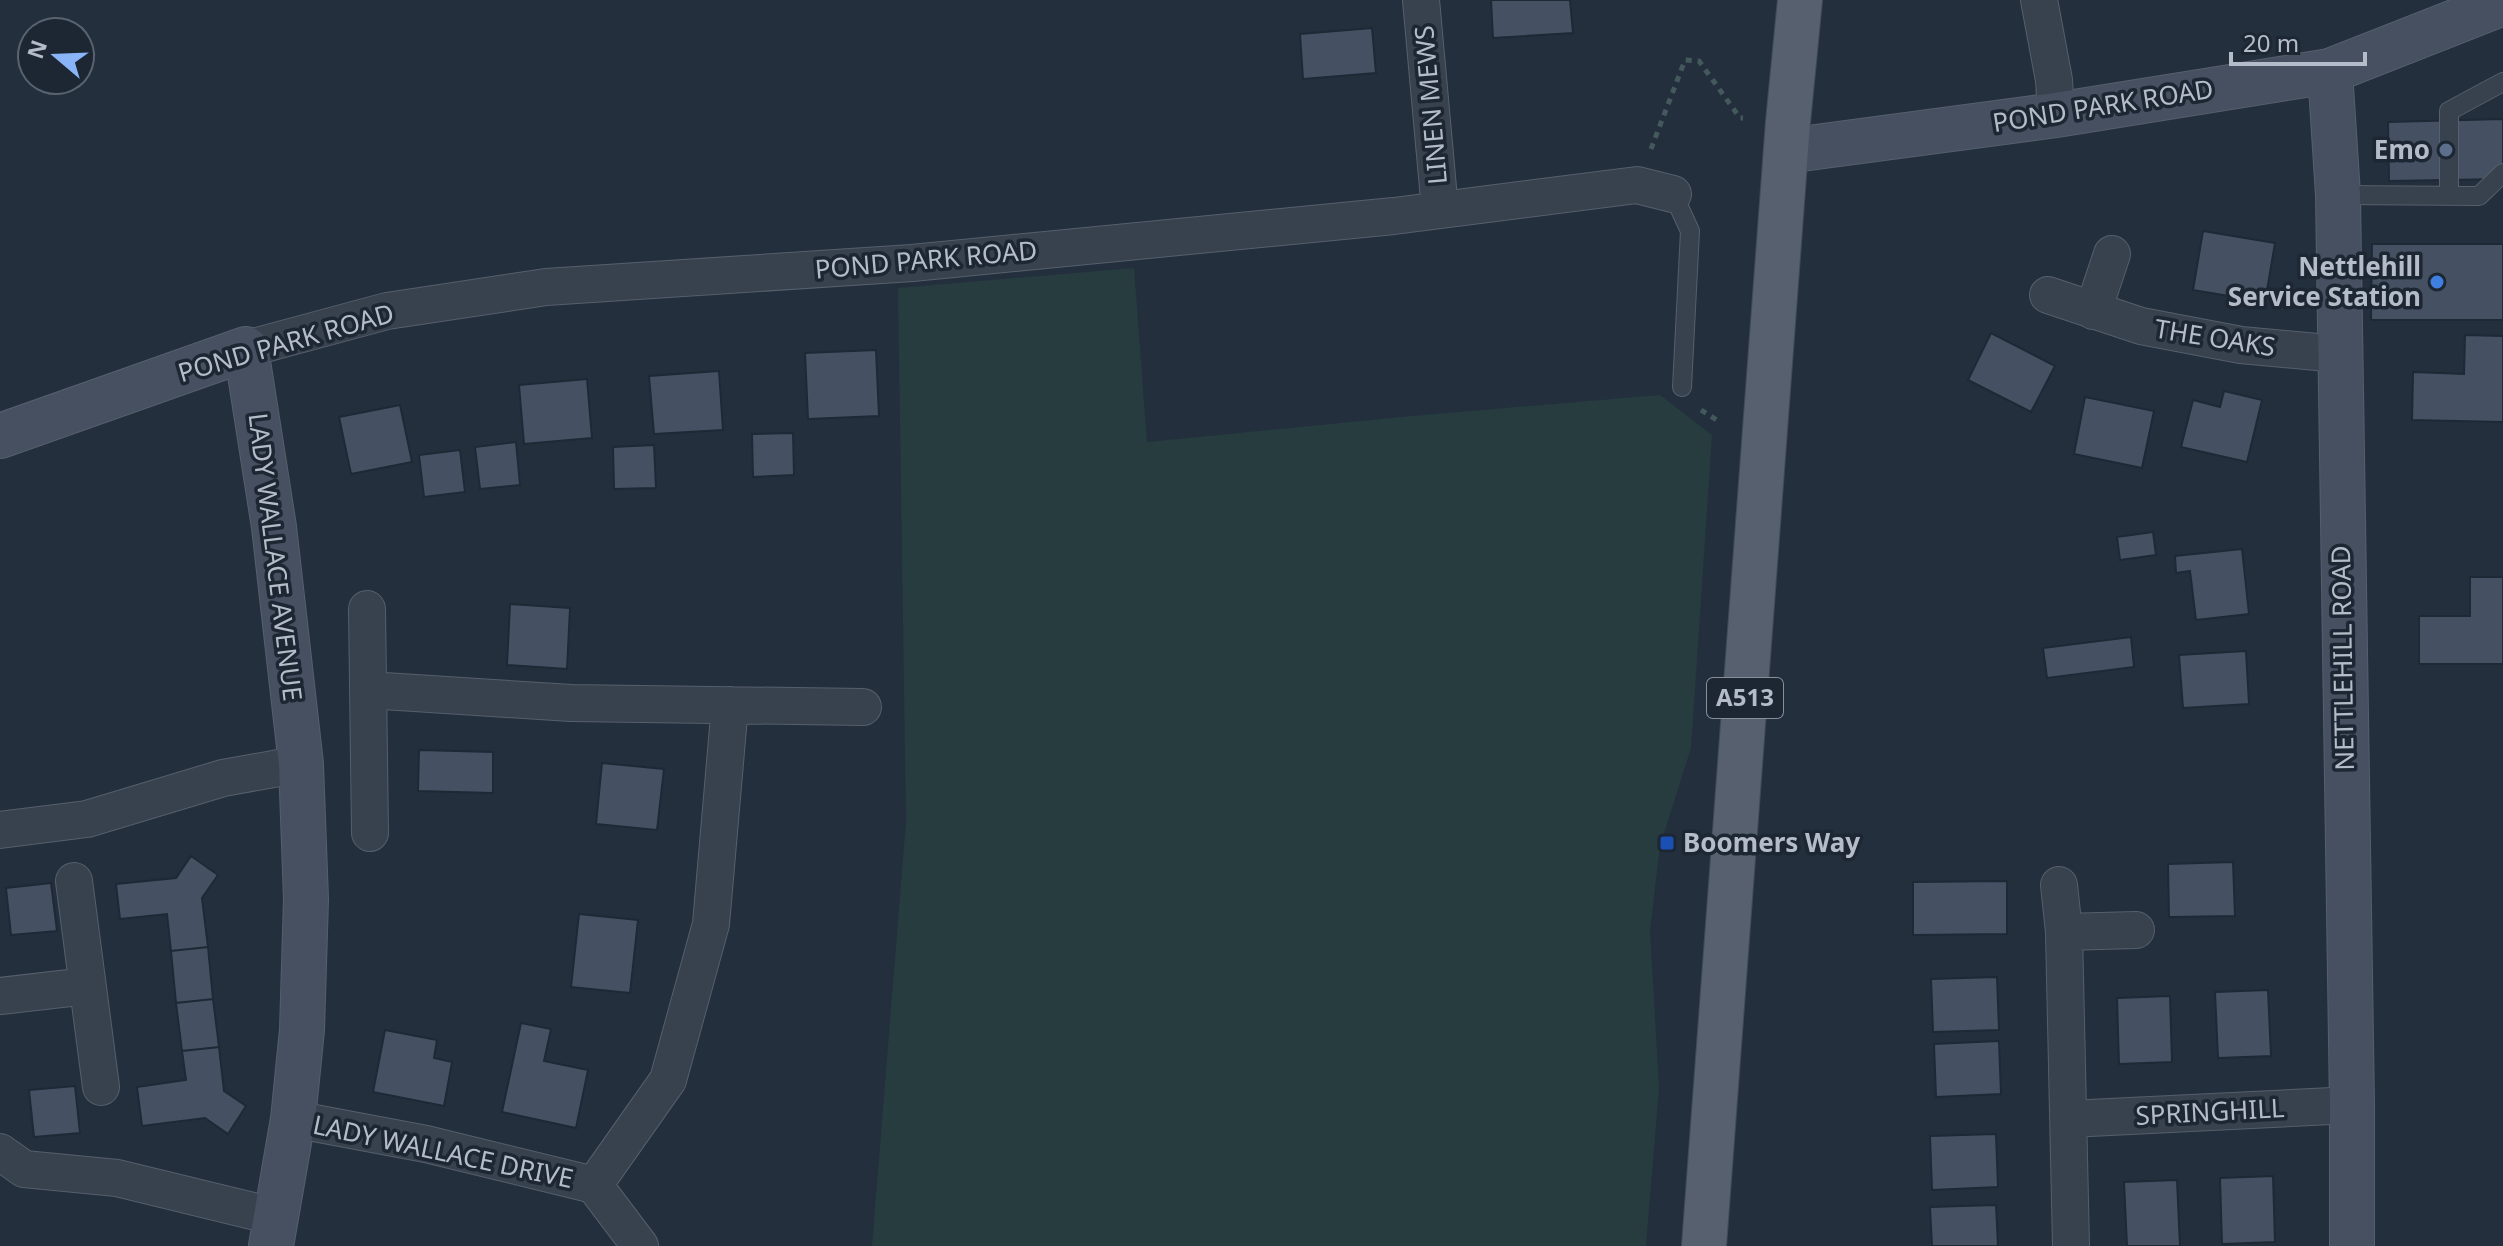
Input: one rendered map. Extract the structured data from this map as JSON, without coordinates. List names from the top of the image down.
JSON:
{
  "streets": {
    "main road": [
      "POND PARK ROAD",
      "LADY WALLACE AVENUE",
      "NETTLEHILL ROAD",
      "A513"
    ],
    "street": [
      "LINEN MEWS",
      "THE OAKS",
      "SPRINGHILL",
      "LADY WALLACE DRIVE"
    ]
  },
  "crossings": [
    ["LINEN MEWS", "POND PARK ROAD"],
    ["POND PARK ROAD", "LADY WALLACE AVENUE"],
    ["POND PARK ROAD", "NETTLEHILL ROAD"],
    ["POND PARK ROAD", "A513"],
    ["THE OAKS", "NETTLEHILL ROAD"],
    ["LADY WALLACE AVENUE", "LADY WALLACE DRIVE"],
    ["NETTLEHILL ROAD", "SPRINGHILL"]
  ],
  "places": {
    "other": ["Emo", "Nettlehill Service Station"],
    "transit": ["Boomers Way"]
  },
  "scale_bar": "20 m",
  "north": "left"
}
